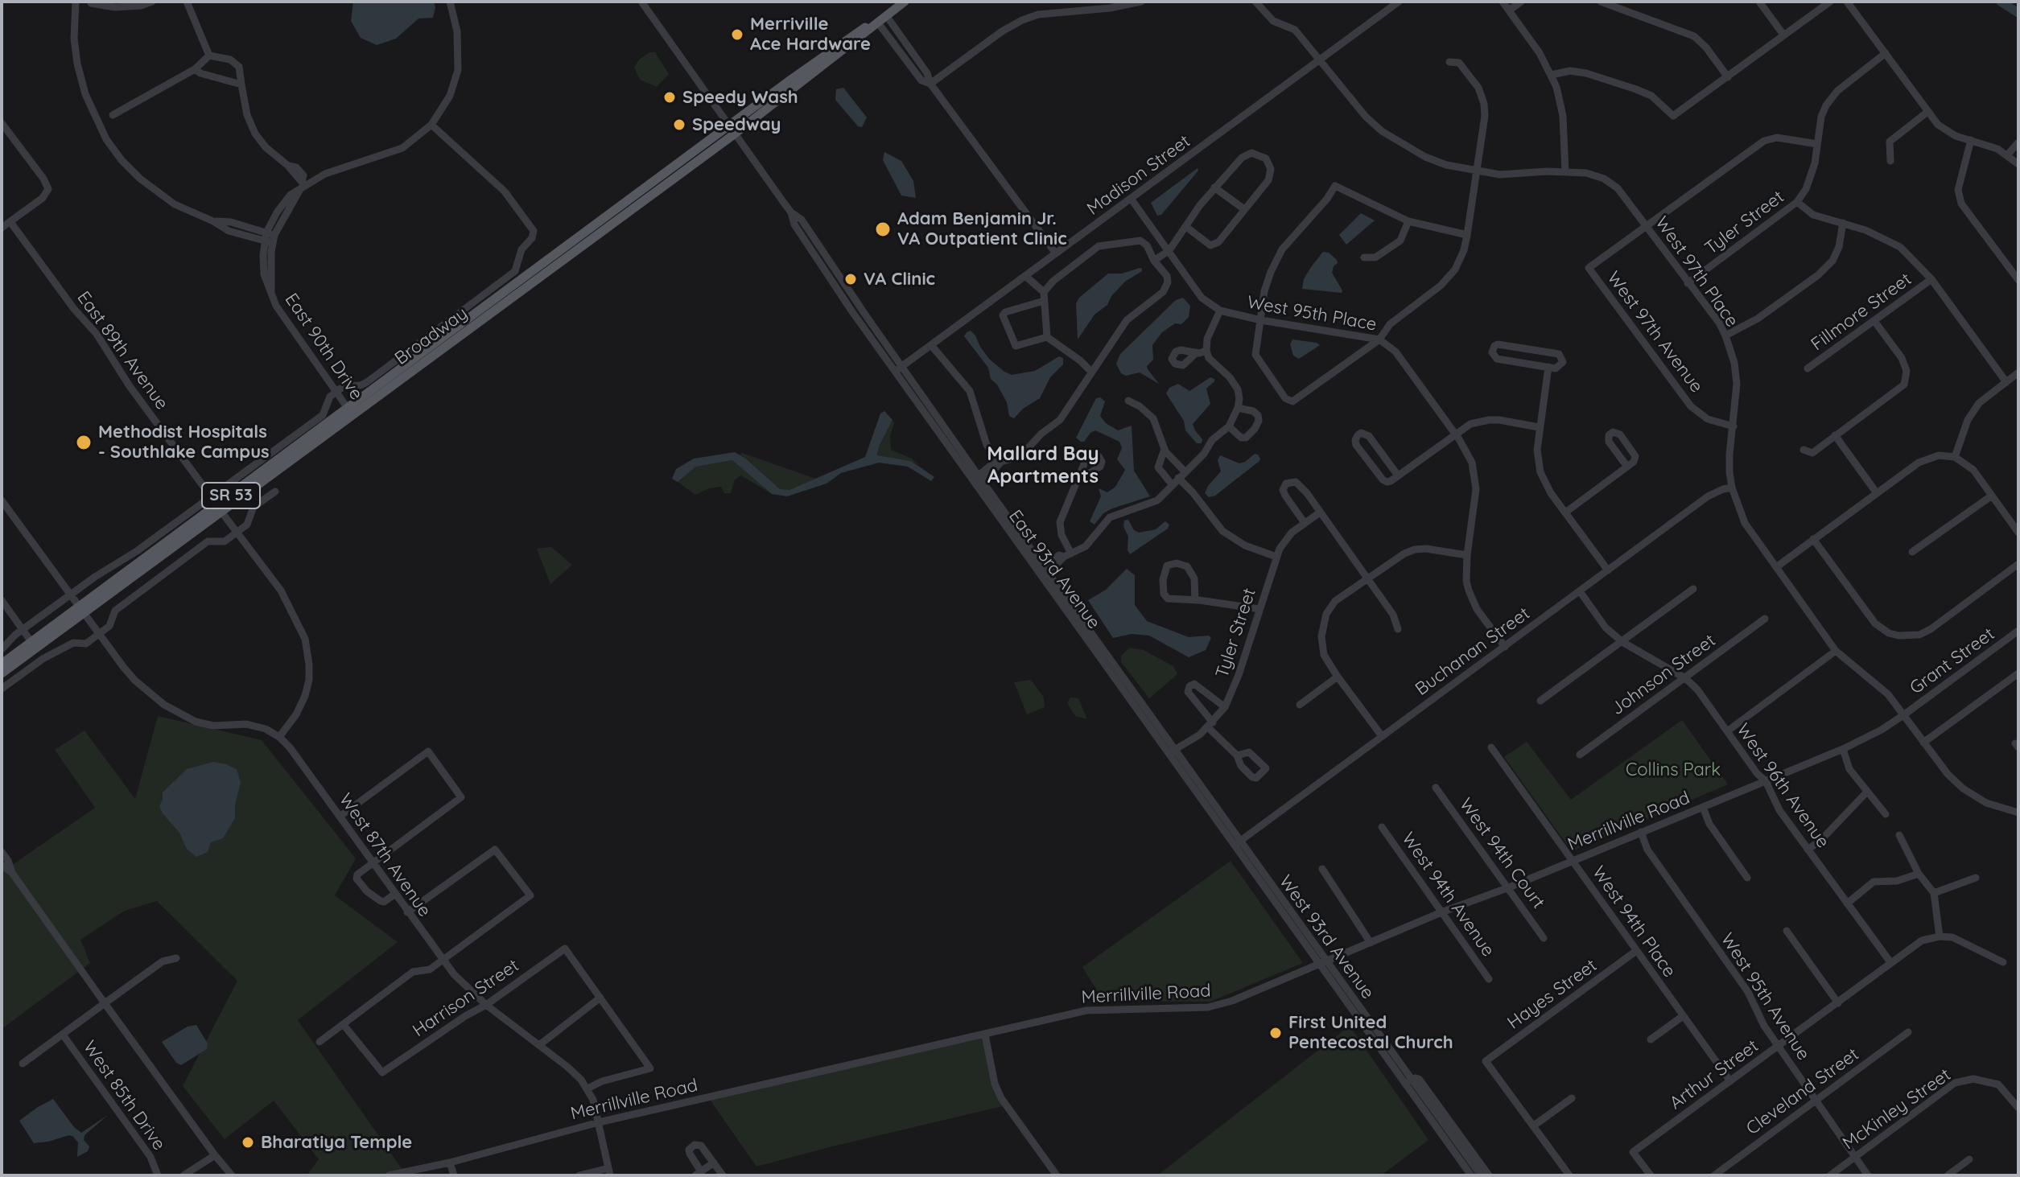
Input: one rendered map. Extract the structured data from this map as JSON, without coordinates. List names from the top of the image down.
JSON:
{
  "streets": {
    "main road": ["Broadway", "SR 53"],
    "street": [
      "Madison Street",
      "Tyler Street",
      "West 97th Place",
      "Fillmore Street",
      "West 95th Place",
      "West 97th Avenue",
      "East 90th Drive",
      "East 89th Avenue",
      "East 93rd Avenue",
      "Buchanan Street",
      "Grant Street",
      "Johnson Street",
      "West 96th Avenue",
      "Merrillville Road",
      "West 94th Court",
      "West 87th Avenue",
      "West 94th Avenue",
      "West 94th Place",
      "West 93rd Avenue",
      "Hayes Street",
      "West 95th Avenue",
      "Harrison Street",
      "Arthur Street",
      "Cleveland Street",
      "West 85th Drive",
      "McKinley Street"
    ]
  },
  "crossings": [
    ["Madison Street", "West 97th Place"],
    ["Madison Street", "East 93rd Avenue"],
    ["Tyler Street", "West 97th Place"],
    ["Tyler Street", "East 93rd Avenue"],
    ["West 97th Place", "West 97th Avenue"],
    ["West 97th Place", "Buchanan Street"],
    ["West 97th Place", "Grant Street"],
    ["West 97th Place", "Merrillville Road"],
    ["West 95th Place", "Buchanan Street"],
    ["Broadway", "East 90th Drive"],
    ["Broadway", "East 93rd Avenue"],
    ["Broadway", "West 87th Avenue"],
    ["East 93rd Avenue", "Buchanan Street"],
    ["East 93rd Avenue", "West 93rd Avenue"],
    ["Buchanan Street", "West 96th Avenue"],
    ["Buchanan Street", "West 93rd Avenue"],
    ["Grant Street", "Merrillville Road"],
    ["Johnson Street", "West 96th Avenue"],
    ["West 96th Avenue", "Merrillville Road"],
    ["West 96th Avenue", "Arthur Street"],
    ["Merrillville Road", "West 94th Court"],
    ["Merrillville Road", "West 87th Avenue"],
    ["Merrillville Road", "West 94th Avenue"],
    ["Merrillville Road", "West 94th Place"],
    ["Merrillville Road", "West 93rd Avenue"],
    ["Merrillville Road", "West 95th Avenue"],
    ["West 87th Avenue", "Harrison Street"],
    ["West 94th Place", "Hayes Street"],
    ["West 94th Place", "Arthur Street"],
    ["West 95th Avenue", "Arthur Street"],
    ["West 95th Avenue", "Cleveland Street"],
    ["West 95th Avenue", "McKinley Street"]
  ],
  "districts": ["Mallard Bay Apartments"],
  "parks": ["Collins Park"],
  "places": [
    "Merriville Ace Hardware",
    "Speedy Wash",
    "Speedway",
    "Adam Benjamin Jr. VA Outpatient Clinic",
    "VA Clinic",
    "Methodist Hospitals - Southlake Campus",
    "First United Pentecostal Church",
    "Bharatiya Temple"
  ]
}
